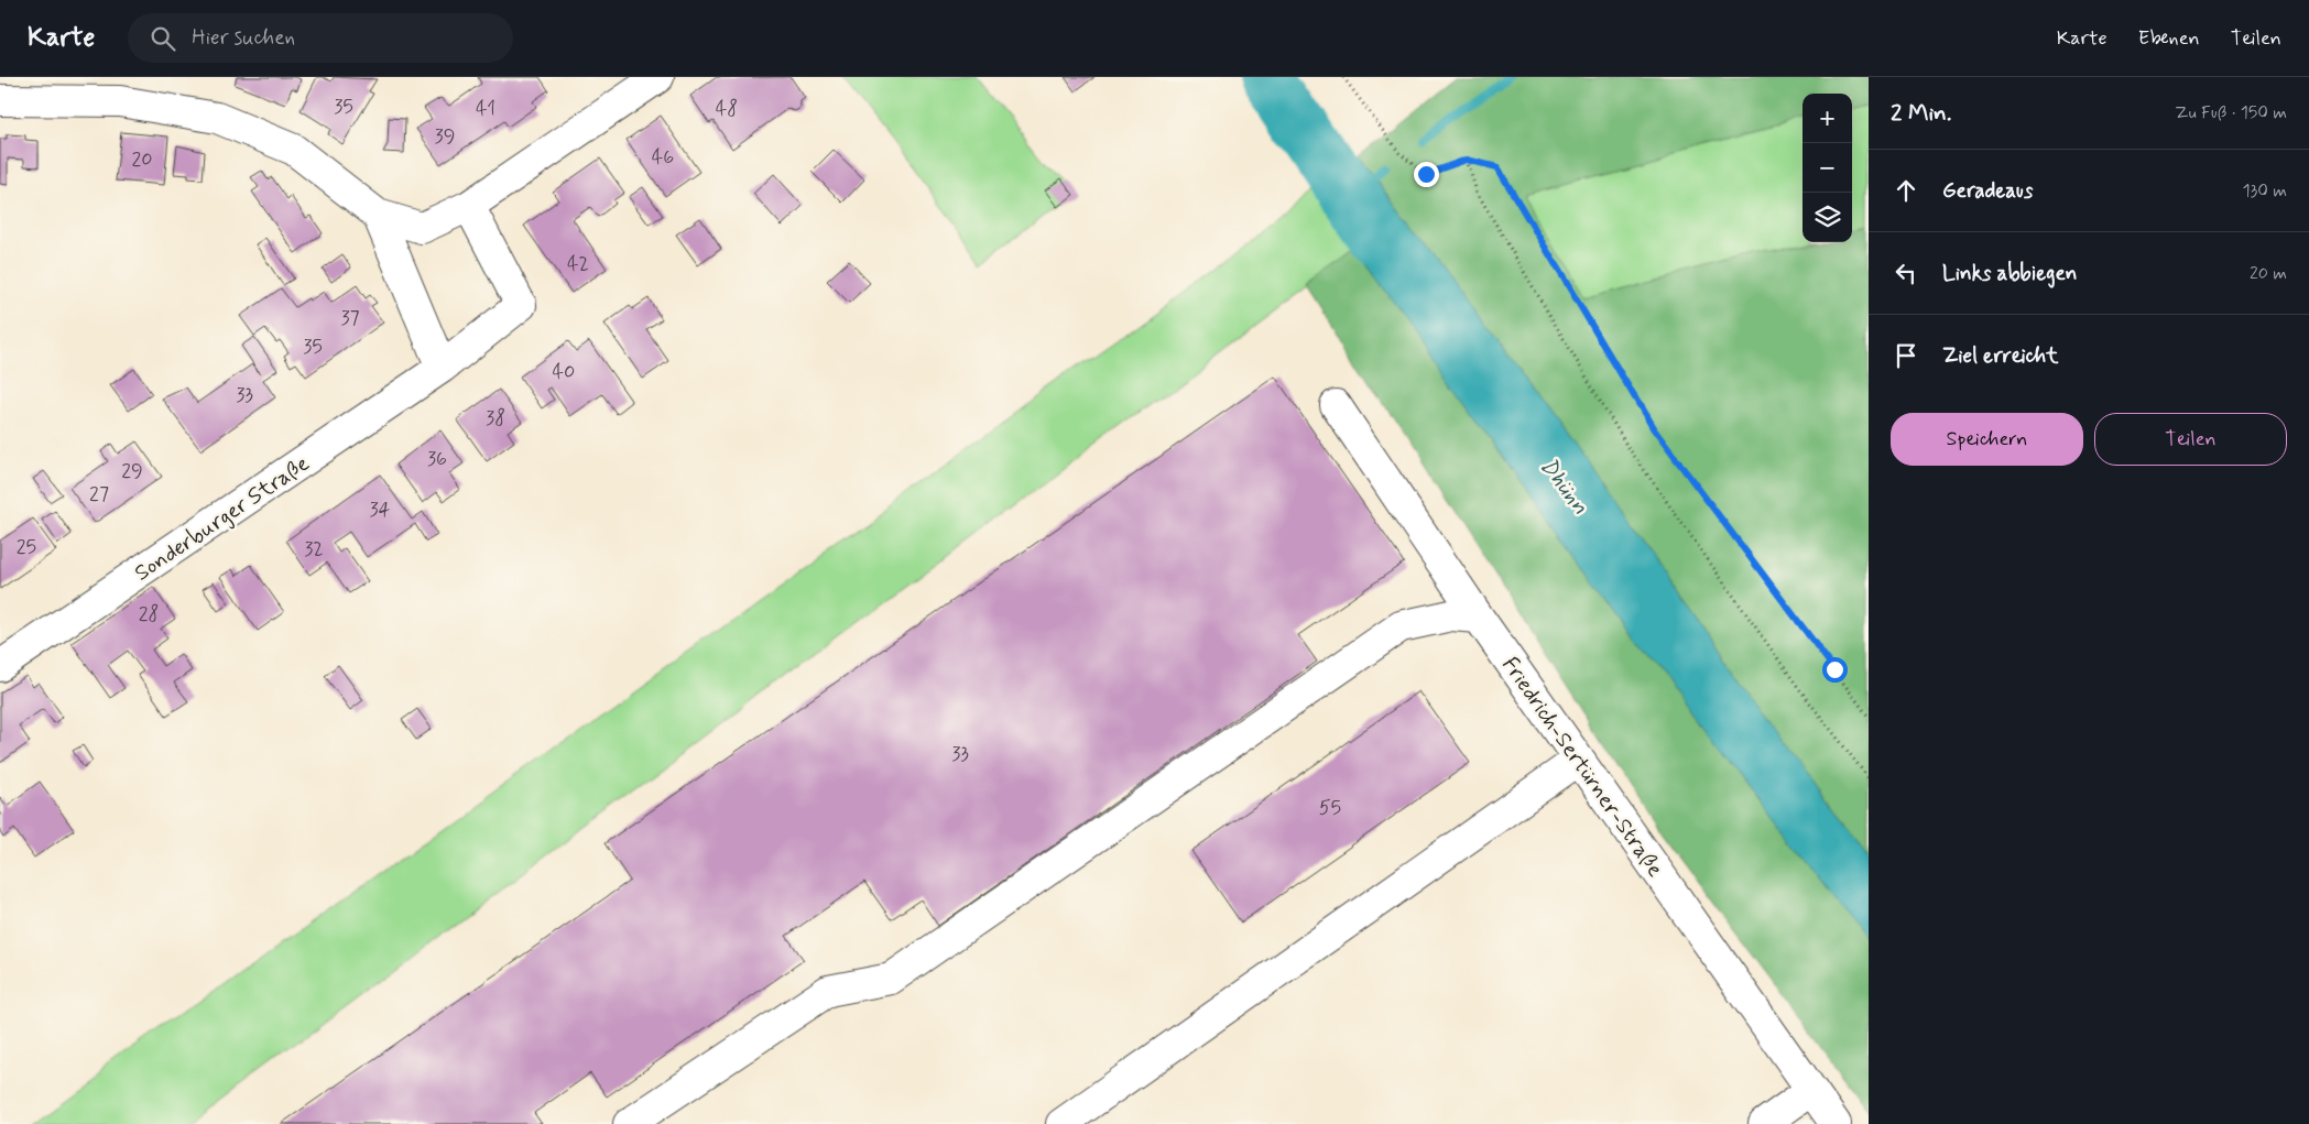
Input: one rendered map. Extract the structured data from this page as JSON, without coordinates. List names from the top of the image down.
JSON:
{
  "streets": {
    "street": ["Sonderburger Straße", "Friedrich-Sertürner-Straße"]
  },
  "water": ["Dhünn"],
  "house_numbers": [
    "35",
    "41",
    "48",
    "39",
    "46",
    "20",
    "42",
    "37",
    "35",
    "40",
    "33",
    "38",
    "36",
    "29",
    "27",
    "34",
    "25",
    "32",
    "28",
    "33",
    "55"
  ],
  "page": {
    "header": "Karte",
    "search": "Hier suchen",
    "nav": ["Karte", "Ebenen", "Teilen"],
    "heading": ["2 Min.", "Zu Fuß · 150 m"],
    "map_buttons": ["+", "−"],
    "list": [
      ["Geradeaus", "130 m"],
      ["Links abbiegen", "20 m"],
      "Ziel erreicht"
    ],
    "buttons": ["Speichern", "Teilen"]
  }
}
